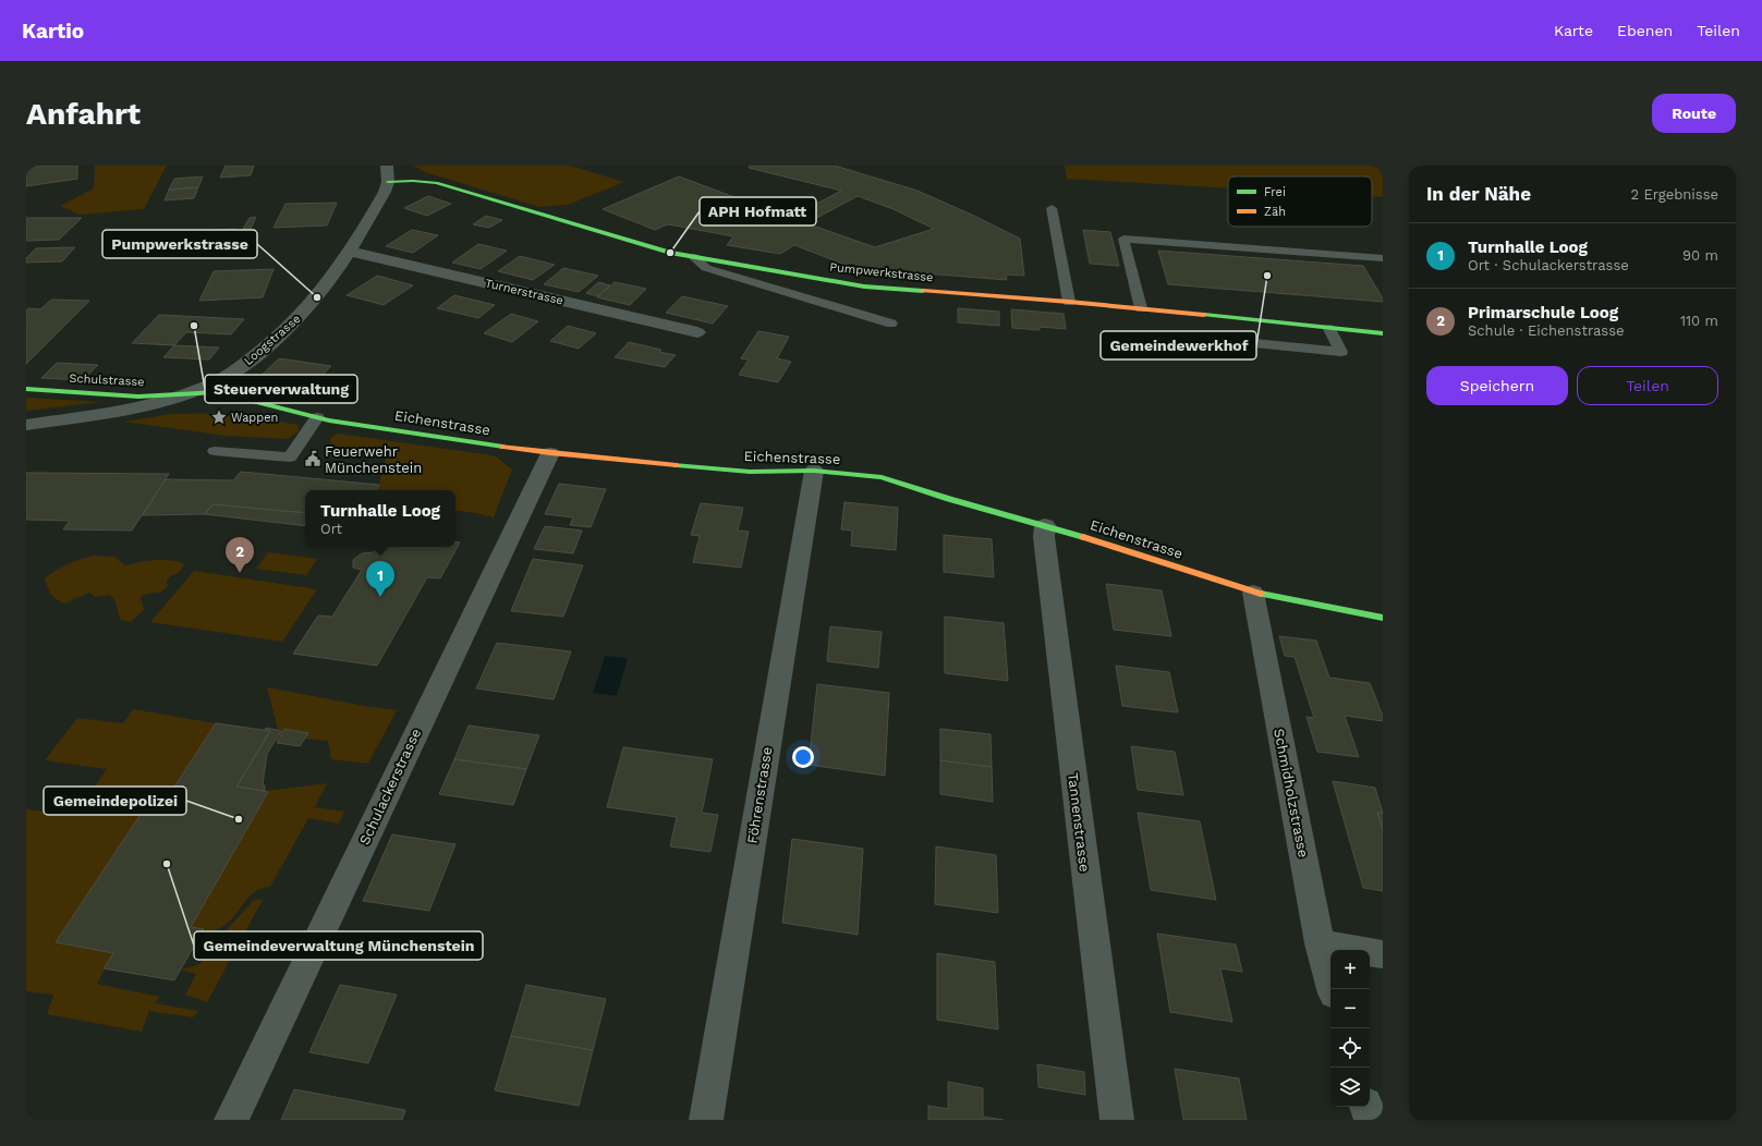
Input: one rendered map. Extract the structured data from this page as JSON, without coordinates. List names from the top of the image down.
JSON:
{
  "streets": {
    "street": [
      "Pumpwerkstrasse",
      "Turnerstrasse",
      "Loogstrasse",
      "Schulstrasse",
      "Eichenstrasse",
      "Schulackerstrasse",
      "Schmidholzstrasse",
      "Föhrenstrasse",
      "Tannenstrasse"
    ]
  },
  "crossings": [
    ["Pumpwerkstrasse", "Loogstrasse"],
    ["Turnerstrasse", "Loogstrasse"],
    ["Loogstrasse", "Schulstrasse"],
    ["Loogstrasse", "Eichenstrasse"],
    ["Schulstrasse", "Eichenstrasse"],
    ["Eichenstrasse", "Schulackerstrasse"],
    ["Eichenstrasse", "Schmidholzstrasse"],
    ["Eichenstrasse", "Föhrenstrasse"],
    ["Eichenstrasse", "Tannenstrasse"]
  ],
  "places": {
    "other": [
      "APH Hofmatt",
      "Gemeindewerkhof",
      "Pumpwerkstrasse",
      "Steuerverwaltung",
      "Gemeindepolizei",
      "Gemeindeverwaltung Münchenstein"
    ],
    "place": ["Wappen"],
    "public building": ["Feuerwehr Münchenstein"]
  },
  "legend": ["Frei", "Zäh"],
  "page": {
    "header": "Kartio",
    "nav": ["Karte", "Ebenen", "Teilen"],
    "buttons": [
      "Route",
      ["Speichern", "Teilen"]
    ],
    "title": "Anfahrt",
    "heading": ["In der Nähe", "2 Ergebnisse"],
    "list": [
      {
        "mark": "1",
        "name": "Turnhalle Loog",
        "note": "Ort · Schulackerstrasse",
        "value": "90 m"
      },
      {
        "mark": "2",
        "name": "Primarschule Loog",
        "note": "Schule · Eichenstrasse",
        "value": "110 m"
      }
    ],
    "popup": ["Turnhalle Loog", "Ort"],
    "pins": ["2", "1"],
    "map_buttons": ["+", "−"]
  }
}
